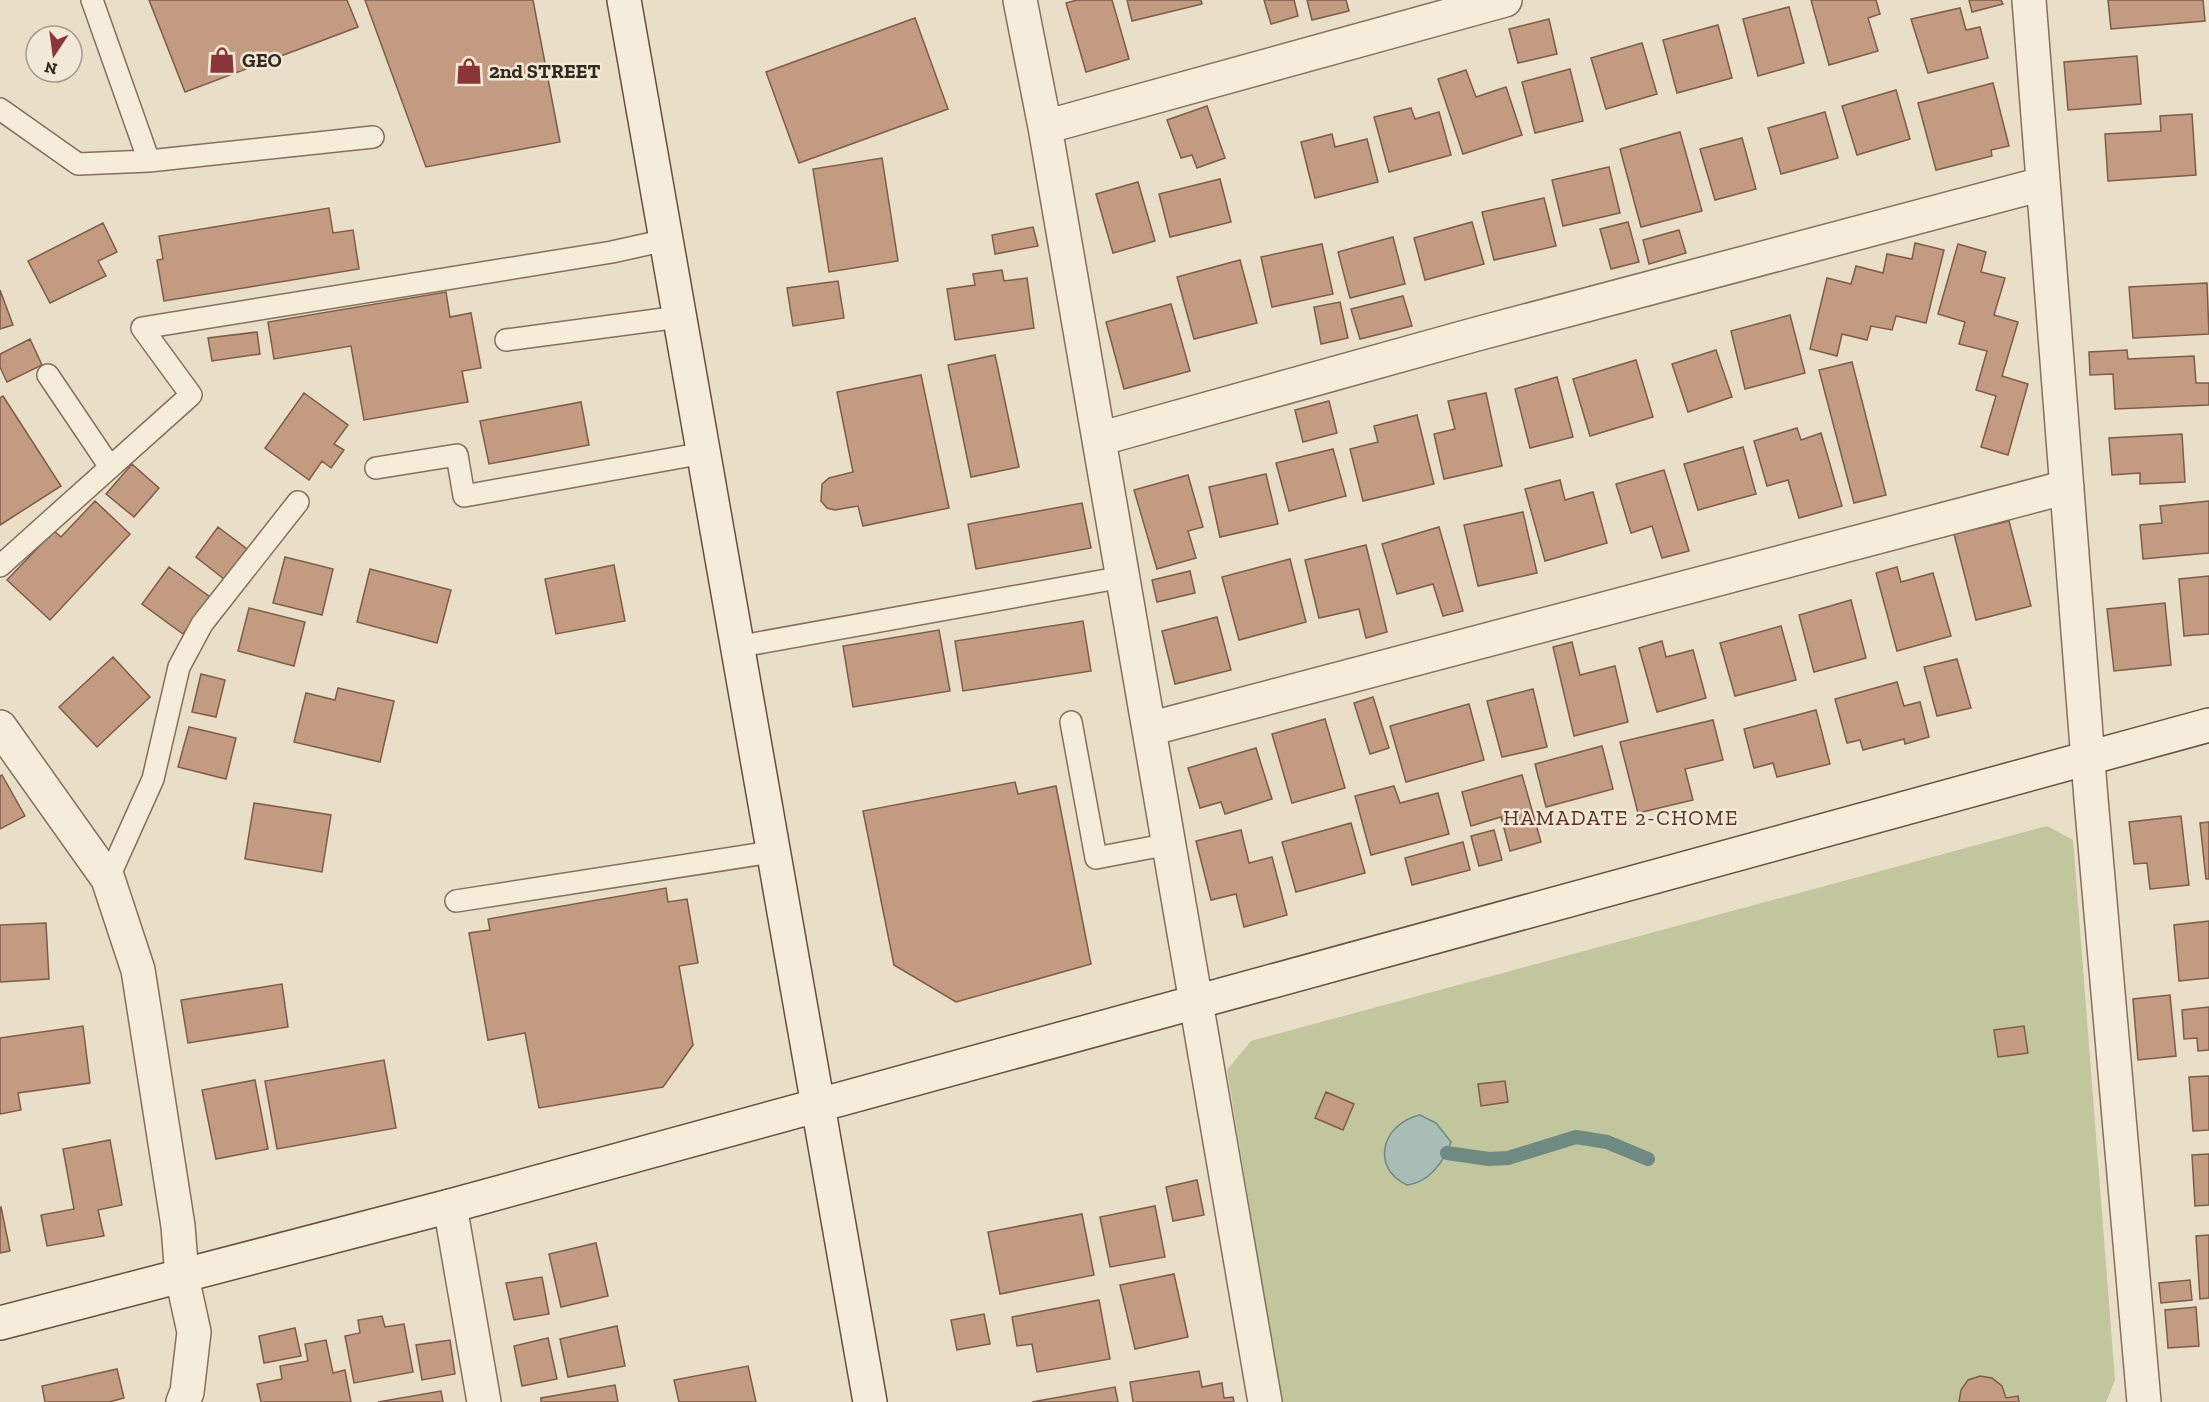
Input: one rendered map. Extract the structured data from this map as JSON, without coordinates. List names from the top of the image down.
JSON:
{
  "districts": ["HAMADATE 2-CHOME"],
  "places": {
    "shop": ["GEO", "2nd STREET"]
  },
  "north": "bottom"
}
